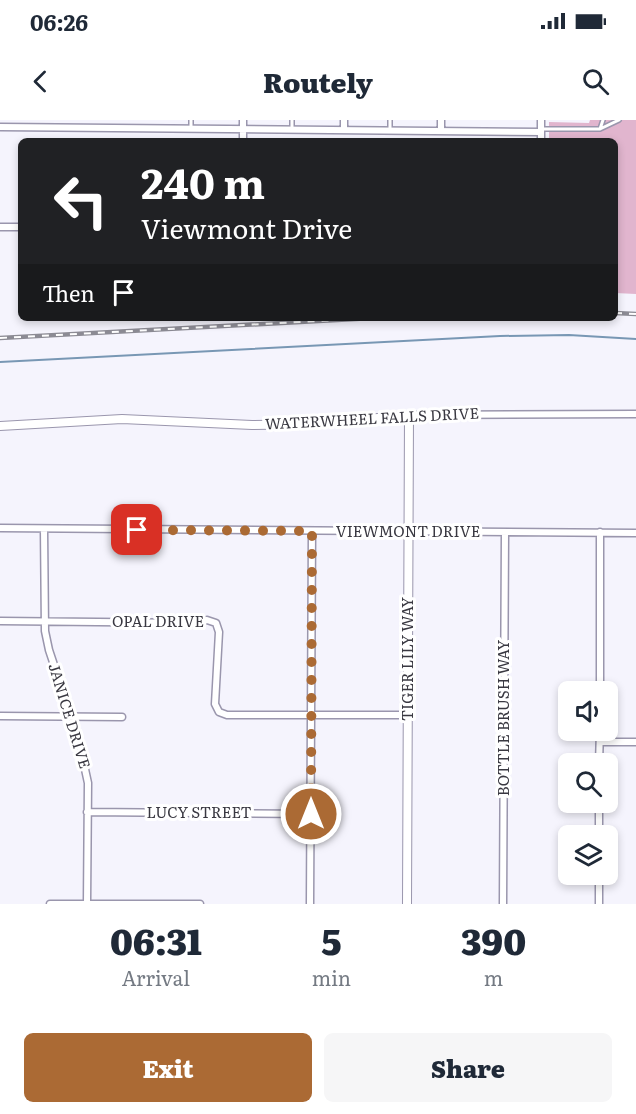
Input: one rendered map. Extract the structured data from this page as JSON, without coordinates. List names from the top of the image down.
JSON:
{
  "streets": {
    "street": [
      "WATERWHEEL FALLS DRIVE",
      "VIEWMONT DRIVE",
      "OPAL DRIVE",
      "TIGER LILY WAY",
      "JANICE DRIVE",
      "BOTTLE BRUSH WAY",
      "LUCY STREET"
    ]
  },
  "crossings": [
    ["WATERWHEEL FALLS DRIVE", "TIGER LILY WAY"],
    ["VIEWMONT DRIVE", "TIGER LILY WAY"],
    ["VIEWMONT DRIVE", "JANICE DRIVE"],
    ["VIEWMONT DRIVE", "BOTTLE BRUSH WAY"],
    ["OPAL DRIVE", "TIGER LILY WAY"],
    ["OPAL DRIVE", "JANICE DRIVE"],
    ["JANICE DRIVE", "LUCY STREET"]
  ],
  "page": {
    "status": "06:26",
    "header": "Routely",
    "turn": ["240 m", "Viewmont Drive"],
    "then": "Then",
    "eta": [
      "06:31",
      "Arrival",
      "5",
      "min",
      "390",
      "m"
    ],
    "buttons": ["Exit", "Share"]
  }
}
